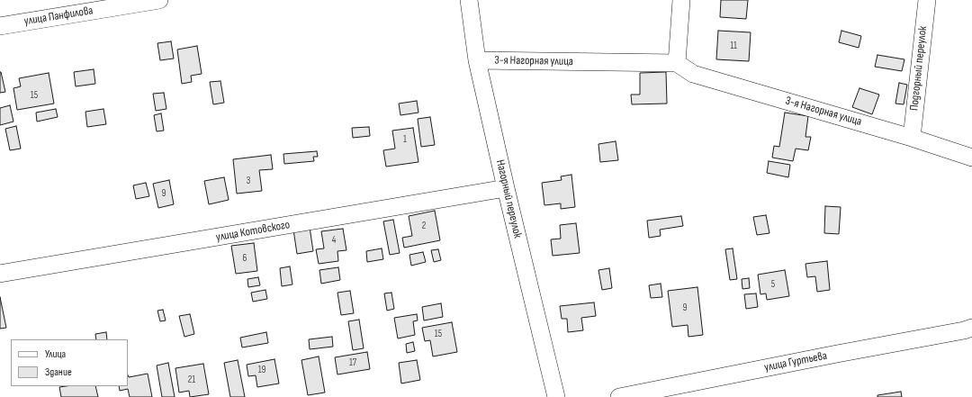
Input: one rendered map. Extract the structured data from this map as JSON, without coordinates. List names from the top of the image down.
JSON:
{
  "streets": {
    "street": [
      "улица Панфилова",
      "3-я Нагорная улица",
      "Подгорный переулок",
      "Нагорный переулок",
      "улица Котовского",
      "улица Гуртьева"
    ]
  },
  "crossings": [
    ["3-я Нагорная улица", "Подгорный переулок"],
    ["3-я Нагорная улица", "Нагорный переулок"],
    ["Нагорный переулок", "улица Котовского"]
  ],
  "house_numbers": [
    "11",
    "15",
    "1",
    "3",
    "9",
    "2",
    "4",
    "6",
    "5",
    "9",
    "15",
    "17",
    "19",
    "21"
  ],
  "legend": ["Улица", "Здание"]
}
